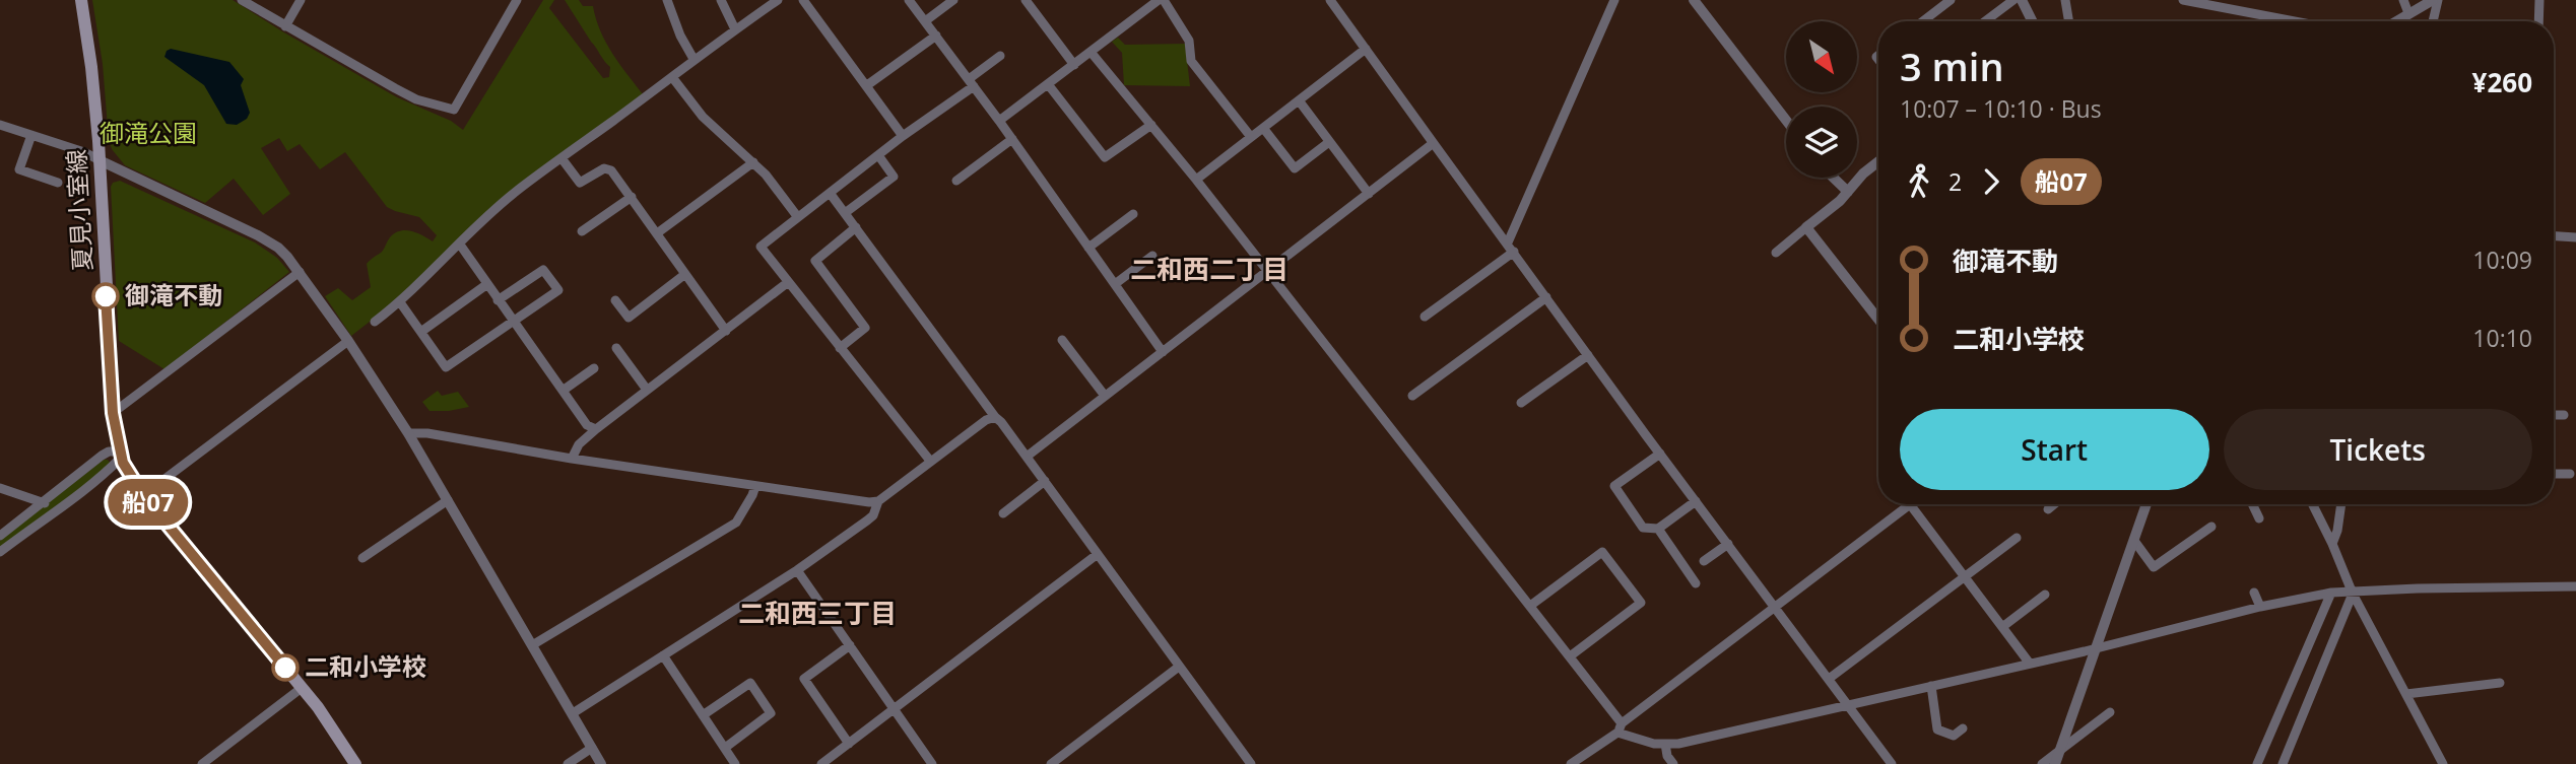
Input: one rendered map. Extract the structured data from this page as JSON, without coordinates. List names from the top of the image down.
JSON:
{
  "streets": {
    "main road": ["夏見小室線"]
  },
  "districts": ["二和西二丁目", "二和西三丁目"],
  "parks": ["御滝公園"],
  "places": ["御滝不動", "二和小学校"],
  "lines": ["bus line 船07"],
  "north": "bottom right",
  "page": {
    "on_map": "船07",
    "heading": ["3 min", "10:07 – 10:10 · Bus", "¥260"],
    "legs": ["2", "船07"],
    "list": [
      {
        "name": "御滝不動",
        "value": "10:09"
      },
      {
        "name": "二和小学校",
        "value": "10:10"
      }
    ],
    "buttons": ["Start", "Tickets"]
  }
}
